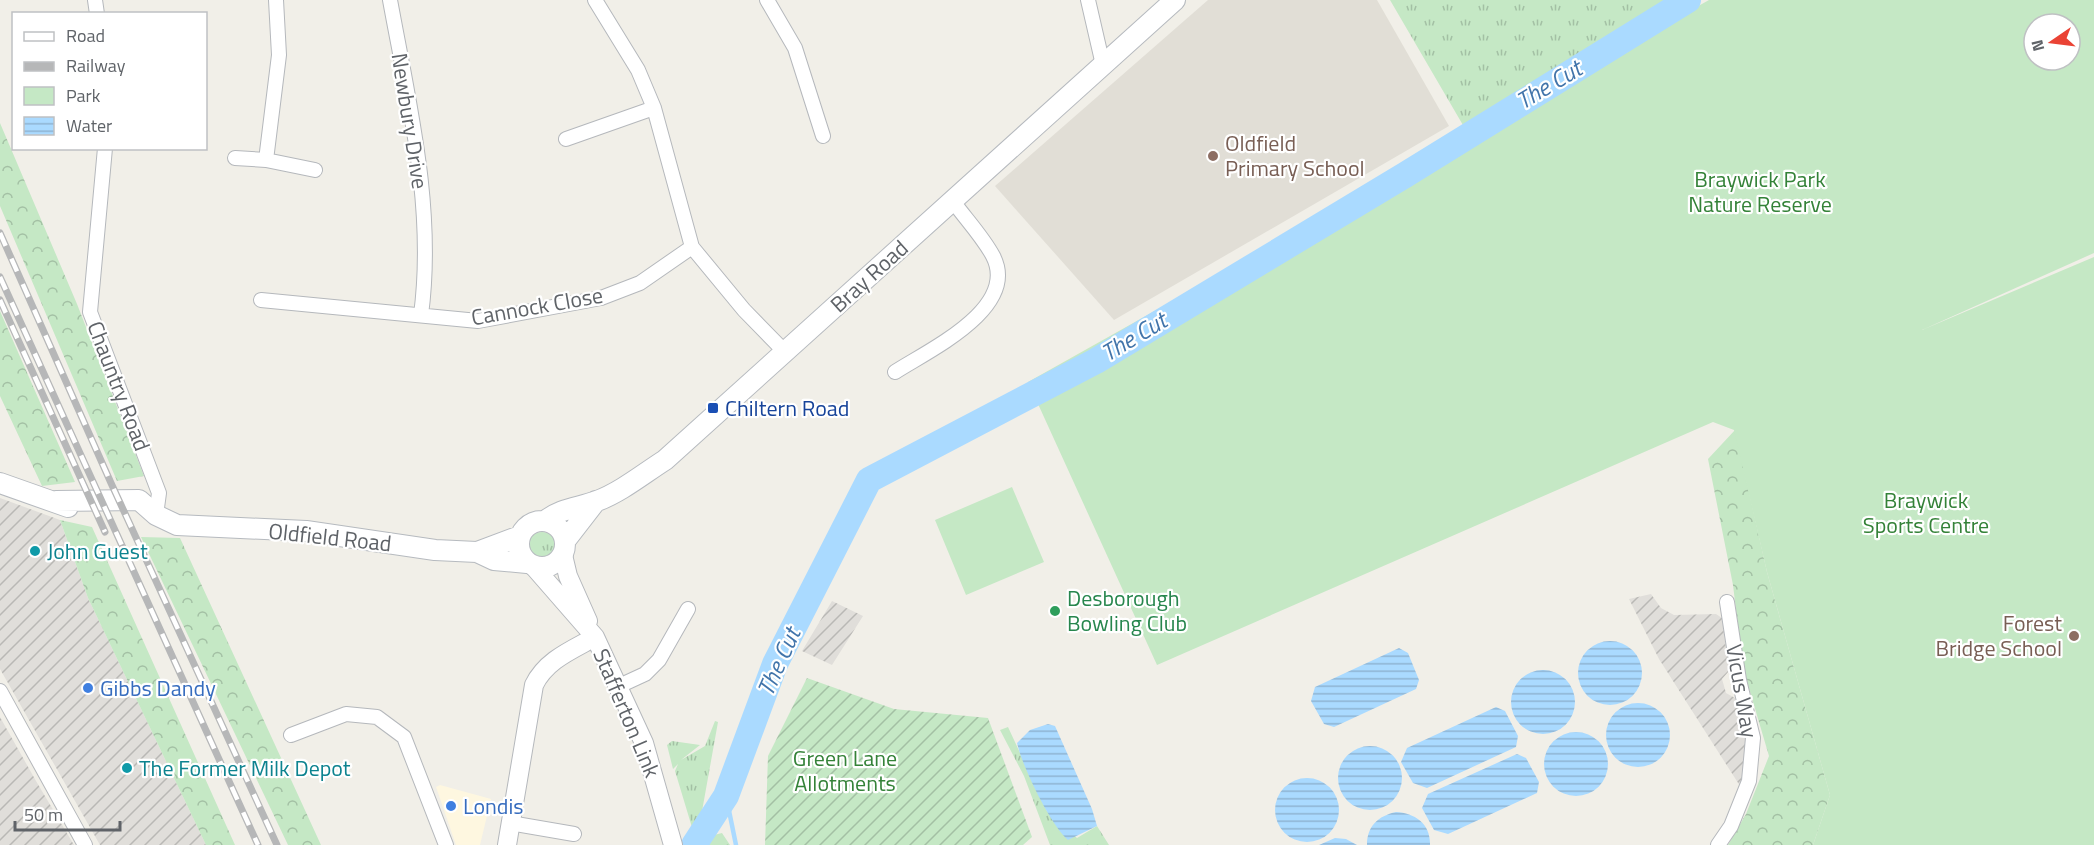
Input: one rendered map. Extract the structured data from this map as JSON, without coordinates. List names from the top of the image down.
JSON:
{
  "streets": {
    "main road": ["Bray Road", "Oldfield Road"],
    "street": [
      "Newbury Drive",
      "Cannock Close",
      "Chauntry Road",
      "Vicus Way",
      "Stafferton Link"
    ]
  },
  "crossings": [
    ["Newbury Drive", "Cannock Close"],
    ["Bray Road", "Oldfield Road"],
    ["Bray Road", "Stafferton Link"],
    ["Chauntry Road", "Oldfield Road"],
    ["Oldfield Road", "Stafferton Link"]
  ],
  "water": ["The Cut"],
  "parks": ["Braywick Park Nature Reserve", "Braywick Sports Centre", "Green Lane Allotments"],
  "places": {
    "other": [
      "Oldfield Primary School",
      "John Guest",
      "Desborough Bowling Club",
      "Forest Bridge School",
      "Gibbs Dandy",
      "The Former Milk Depot",
      "Londis"
    ],
    "transit": ["Chiltern Road"]
  },
  "legend": [
    "Road",
    "Railway",
    "Park",
    "Water"
  ],
  "scale_bar": "50 m",
  "north": "left"
}
